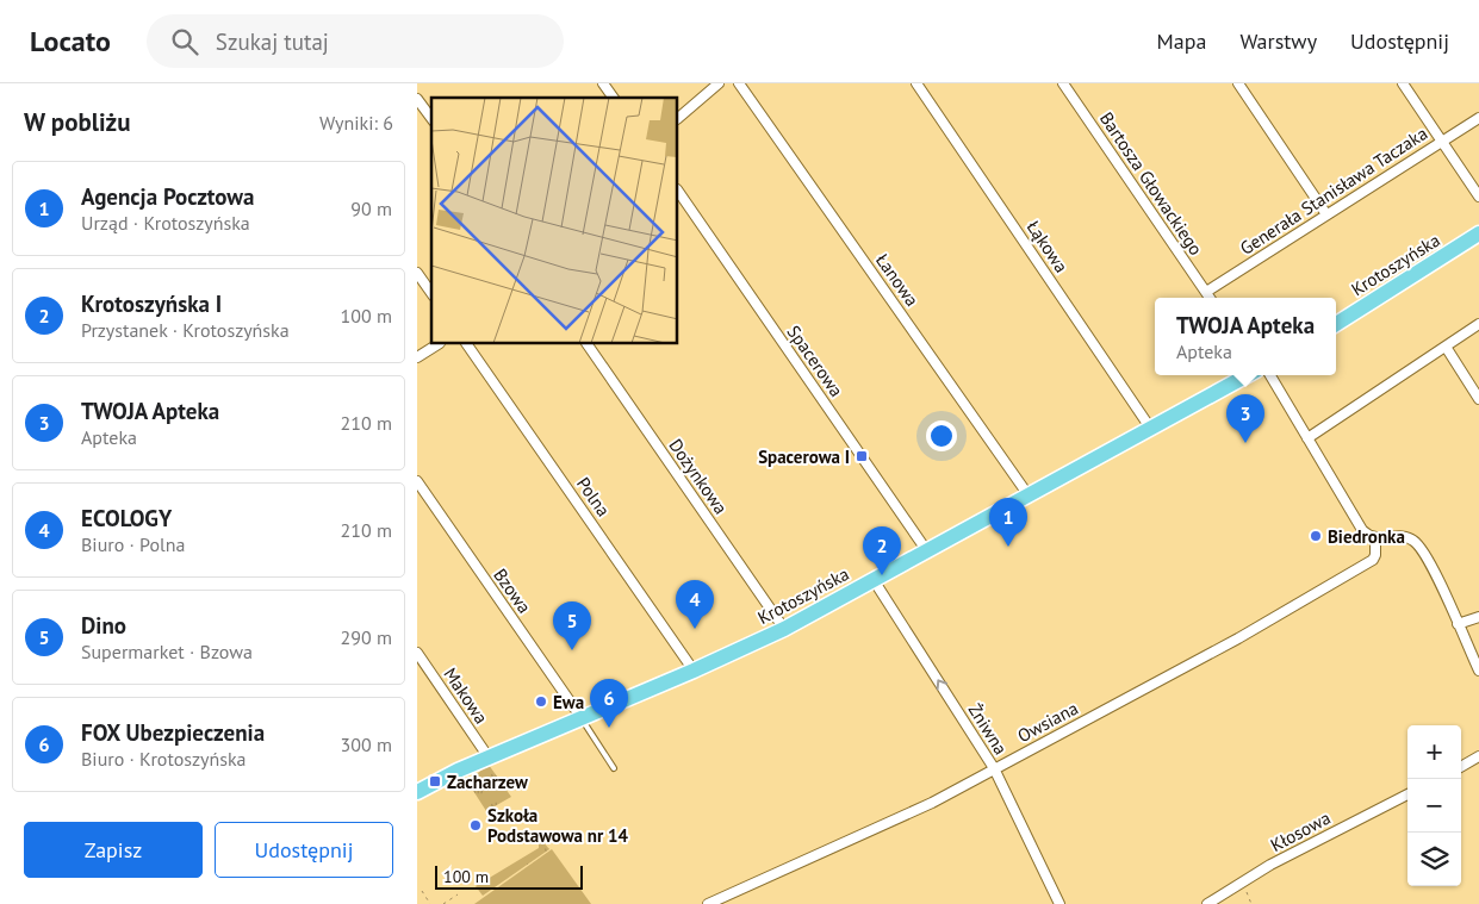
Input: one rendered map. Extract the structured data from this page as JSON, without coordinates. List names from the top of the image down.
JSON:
{
  "streets": {
    "main road": ["Krotoszyńska"],
    "street": [
      "Bartosza Głowackiego",
      "Generała Stanisława Taczaka",
      "Łąkowa",
      "Łanowa",
      "Spacerowa",
      "Dożynkowa",
      "Polna",
      "Bzowa",
      "Makowa",
      "Owsiana",
      "Żniwna",
      "Kłosowa"
    ]
  },
  "crossings": [
    ["Bartosza Głowackiego", "Generała Stanisława Taczaka"],
    ["Łąkowa", "Krotoszyńska"],
    ["Krotoszyńska", "Łanowa"],
    ["Krotoszyńska", "Spacerowa"],
    ["Krotoszyńska", "Dożynkowa"],
    ["Krotoszyńska", "Polna"],
    ["Krotoszyńska", "Bzowa"],
    ["Krotoszyńska", "Makowa"],
    ["Krotoszyńska", "Żniwna"],
    ["Owsiana", "Żniwna"]
  ],
  "one_way": ["Żniwna"],
  "places": {
    "transit": ["Spacerowa I", "Zacharzew"],
    "other": ["Biedronka", "Ewa", "Szkoła Podstawowa nr 14"]
  },
  "scale_bar": "100 m",
  "page": {
    "header": "Locato",
    "search": "Szukaj tutaj",
    "nav": ["Mapa", "Warstwy", "Udostępnij"],
    "heading": ["W pobliżu", "Wyniki: 6"],
    "list": [
      {
        "mark": "1",
        "name": "Agencja Pocztowa",
        "note": "Urząd · Krotoszyńska",
        "value": "90 m"
      },
      {
        "mark": "2",
        "name": "Krotoszyńska I",
        "note": "Przystanek · Krotoszyńska",
        "value": "100 m"
      },
      {
        "mark": "3",
        "name": "TWOJA Apteka",
        "note": "Apteka",
        "value": "210 m"
      },
      {
        "mark": "4",
        "name": "ECOLOGY",
        "note": "Biuro · Polna",
        "value": "210 m"
      },
      {
        "mark": "5",
        "name": "Dino",
        "note": "Supermarket · Bzowa",
        "value": "290 m"
      },
      {
        "mark": "6",
        "name": "FOX Ubezpieczenia",
        "note": "Biuro · Krotoszyńska",
        "value": "300 m"
      }
    ],
    "popup": ["TWOJA Apteka", "Apteka"],
    "pins": [
      "3",
      "1",
      "2",
      "4",
      "5",
      "6"
    ],
    "map_buttons": ["+", "−"],
    "buttons": ["Zapisz", "Udostępnij"],
    "scale": "100 m"
  }
}
